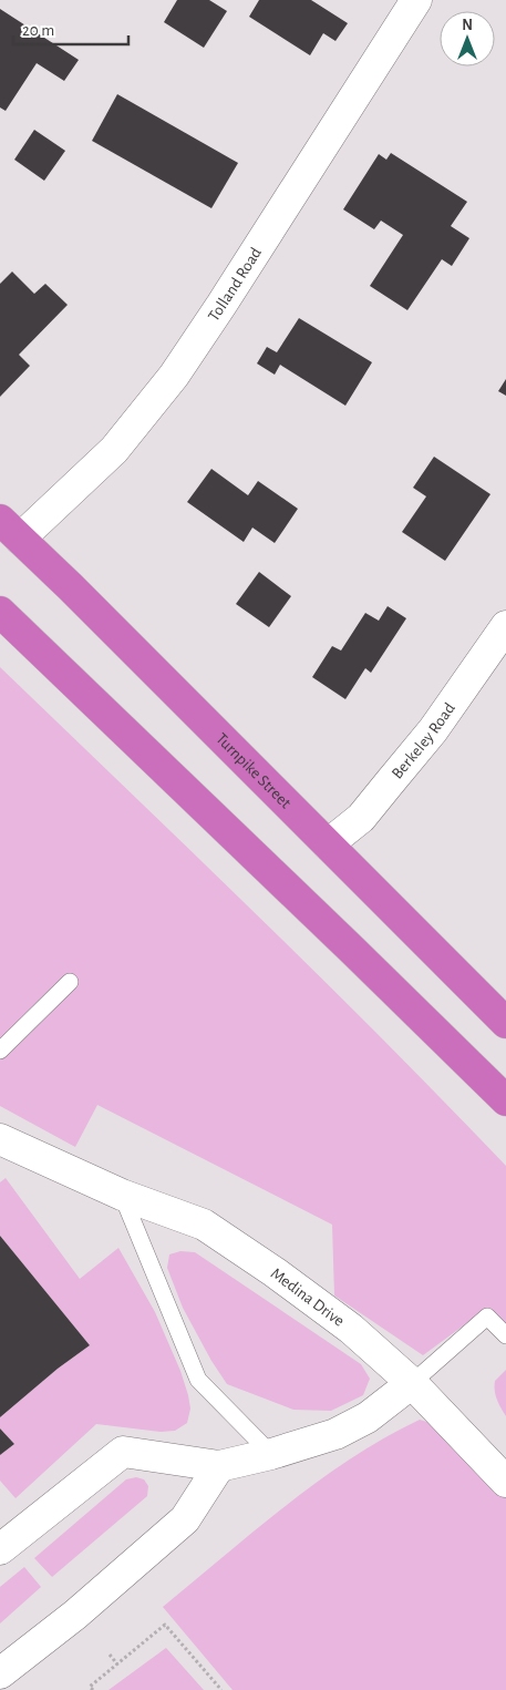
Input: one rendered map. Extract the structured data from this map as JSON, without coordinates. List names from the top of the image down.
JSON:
{
  "streets": {
    "highway": ["Turnpike Street"],
    "street": ["Tolland Road", "Berkeley Road", "Medina Drive"]
  },
  "crossings": [
    ["Tolland Road", "Turnpike Street"],
    ["Berkeley Road", "Turnpike Street"]
  ],
  "scale_bar": "20 m",
  "north": "top"
}
